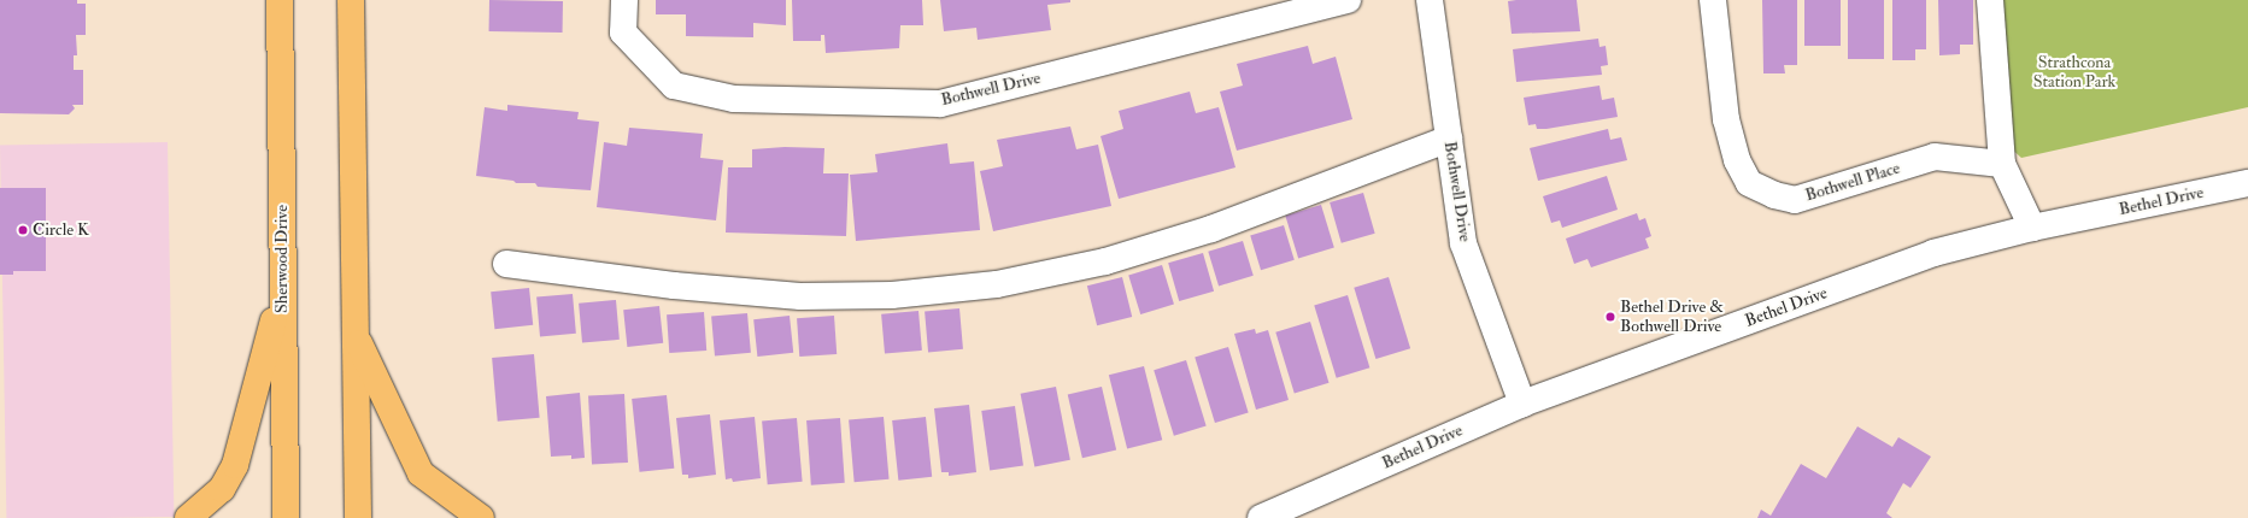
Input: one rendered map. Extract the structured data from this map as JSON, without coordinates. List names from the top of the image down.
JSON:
{
  "streets": {
    "main road": ["Sherwood Drive"],
    "street": ["Bothwell Drive", "Bothwell Place", "Bethel Drive"]
  },
  "crossings": [
    ["Bothwell Drive", "Bethel Drive"]
  ],
  "parks": ["Strathcona Station Park"],
  "places": ["Circle K", "Bethel Drive & Bothwell Drive"]
}
